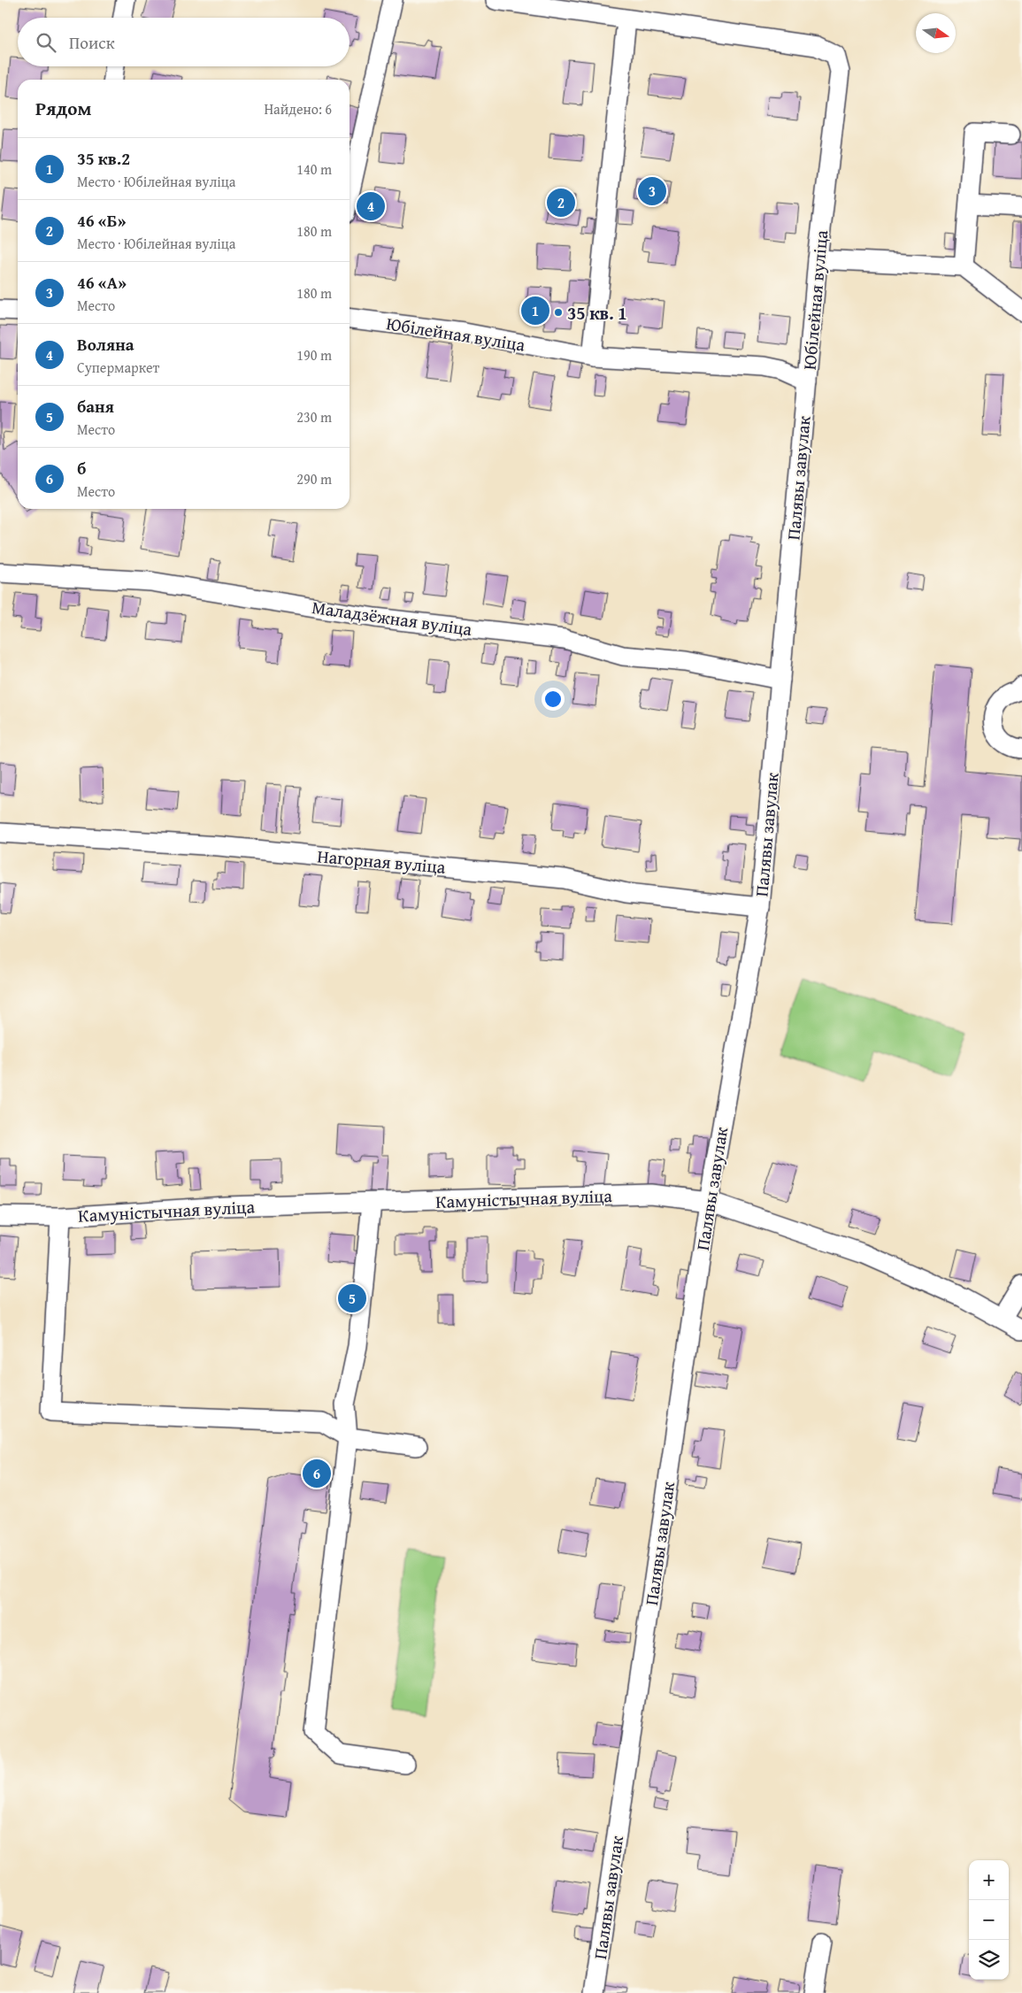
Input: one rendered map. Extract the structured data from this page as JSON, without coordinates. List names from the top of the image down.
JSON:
{
  "streets": {
    "street": [
      "Юбілейная вуліца",
      "Палявы завулак",
      "Маладзёжная вуліца",
      "Нагорная вуліца",
      "Камуністычная вуліца"
    ]
  },
  "crossings": [
    ["Юбілейная вуліца", "Палявы завулак"],
    ["Палявы завулак", "Маладзёжная вуліца"],
    ["Палявы завулак", "Нагорная вуліца"],
    ["Палявы завулак", "Камуністычная вуліца"]
  ],
  "places": ["35 кв. 1"],
  "north": "right",
  "page": {
    "search": "Поиск",
    "heading": ["Рядом", "Найдено: 6"],
    "list": [
      {
        "mark": "1",
        "name": "35 кв.2",
        "note": "Место · Юбілейная вуліца",
        "value": "140 m"
      },
      {
        "mark": "2",
        "name": "46 «Б»",
        "note": "Место · Юбілейная вуліца",
        "value": "180 m"
      },
      {
        "mark": "3",
        "name": "46 «А»",
        "note": "Место",
        "value": "180 m"
      },
      {
        "mark": "4",
        "name": "Воляна",
        "note": "Супермаркет",
        "value": "190 m"
      },
      {
        "mark": "5",
        "name": "баня",
        "note": "Место",
        "value": "230 m"
      },
      {
        "mark": "6",
        "name": "б",
        "note": "Место",
        "value": "290 m"
      }
    ],
    "pins": [
      "3",
      "2",
      "4",
      "1",
      "5",
      "6"
    ],
    "map_buttons": ["+", "−"]
  }
}
